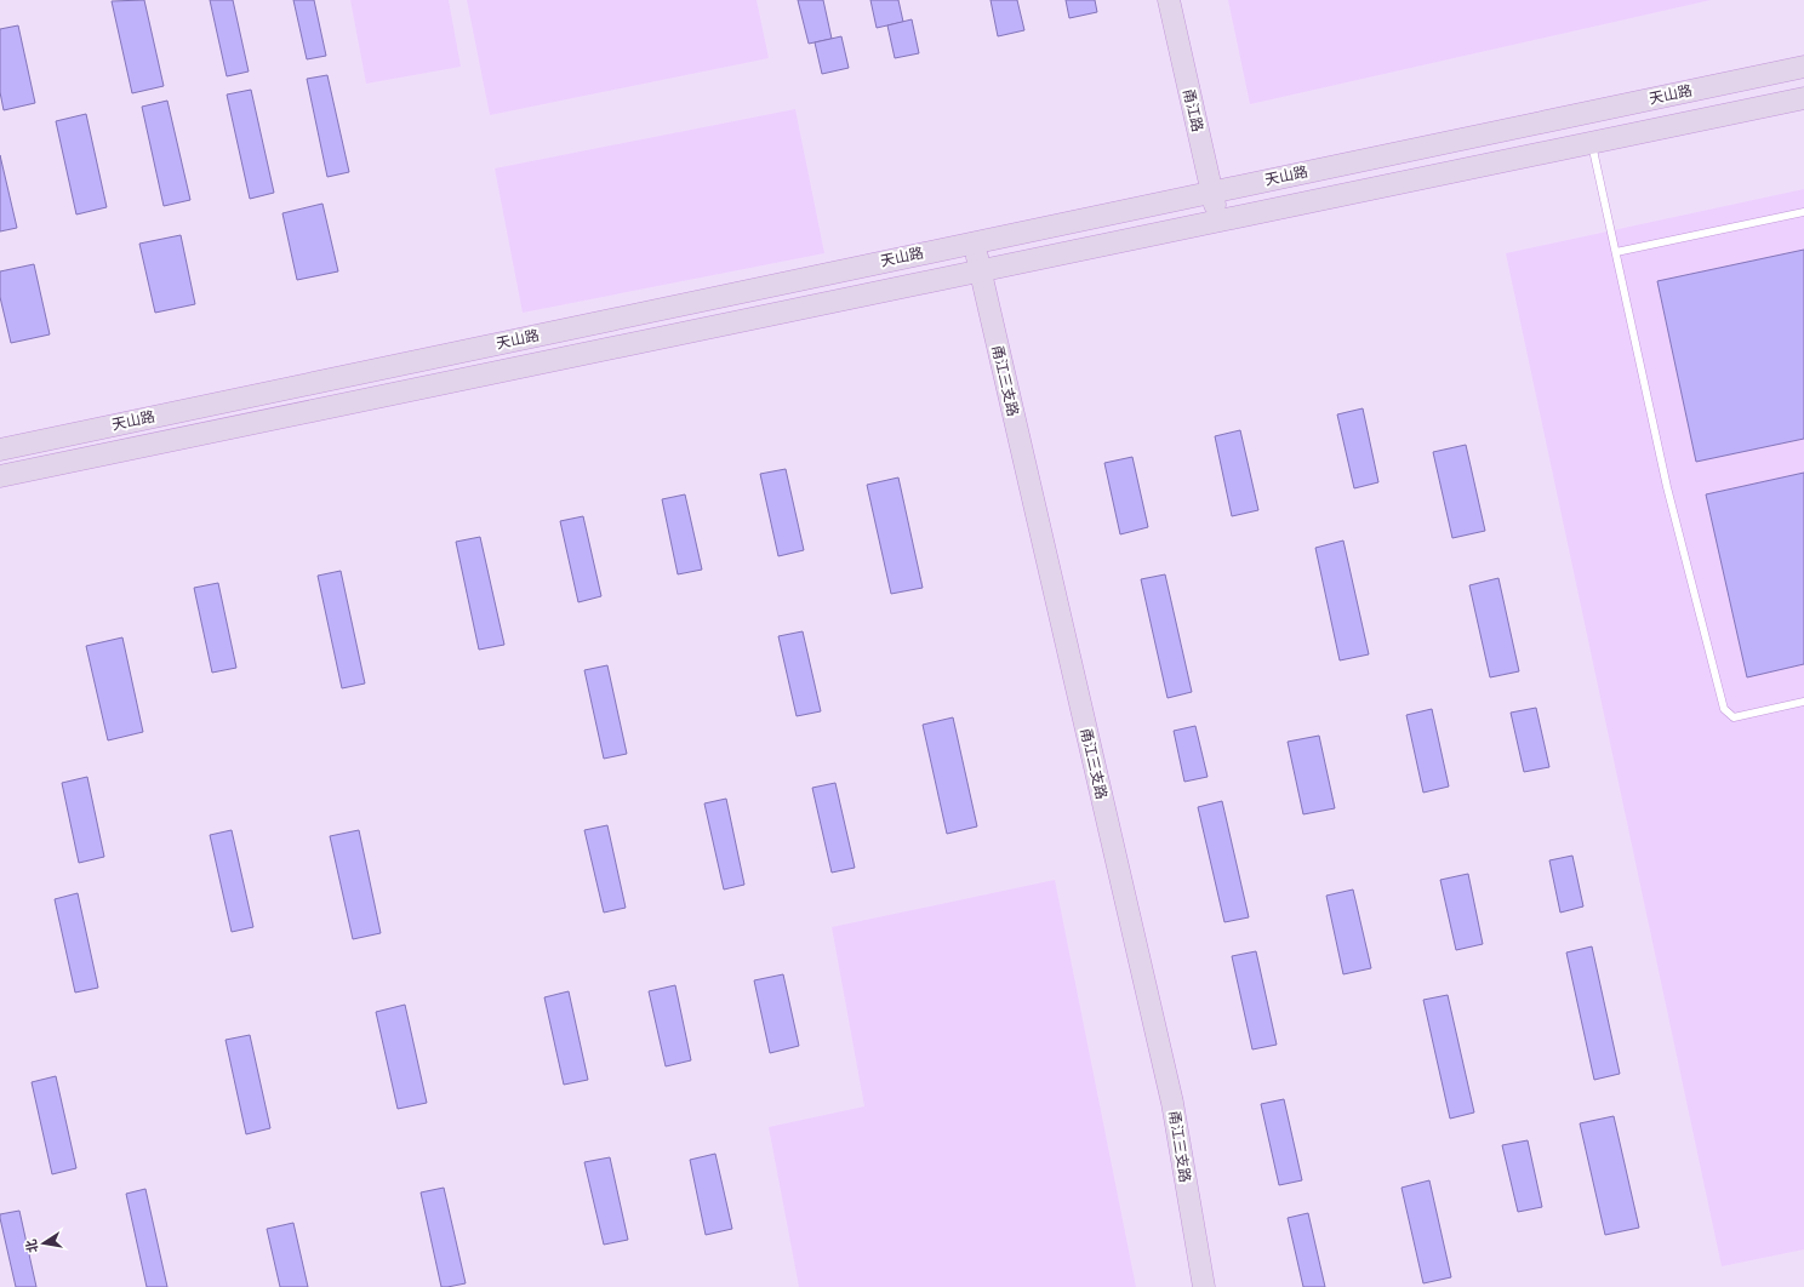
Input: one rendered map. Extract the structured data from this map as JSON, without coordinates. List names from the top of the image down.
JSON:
{
  "streets": {
    "street": ["天山路", "甬江路", "甬江三支路"]
  },
  "crossings": [
    ["天山路", "甬江路"],
    ["天山路", "甬江三支路"]
  ],
  "north": "left"
}
